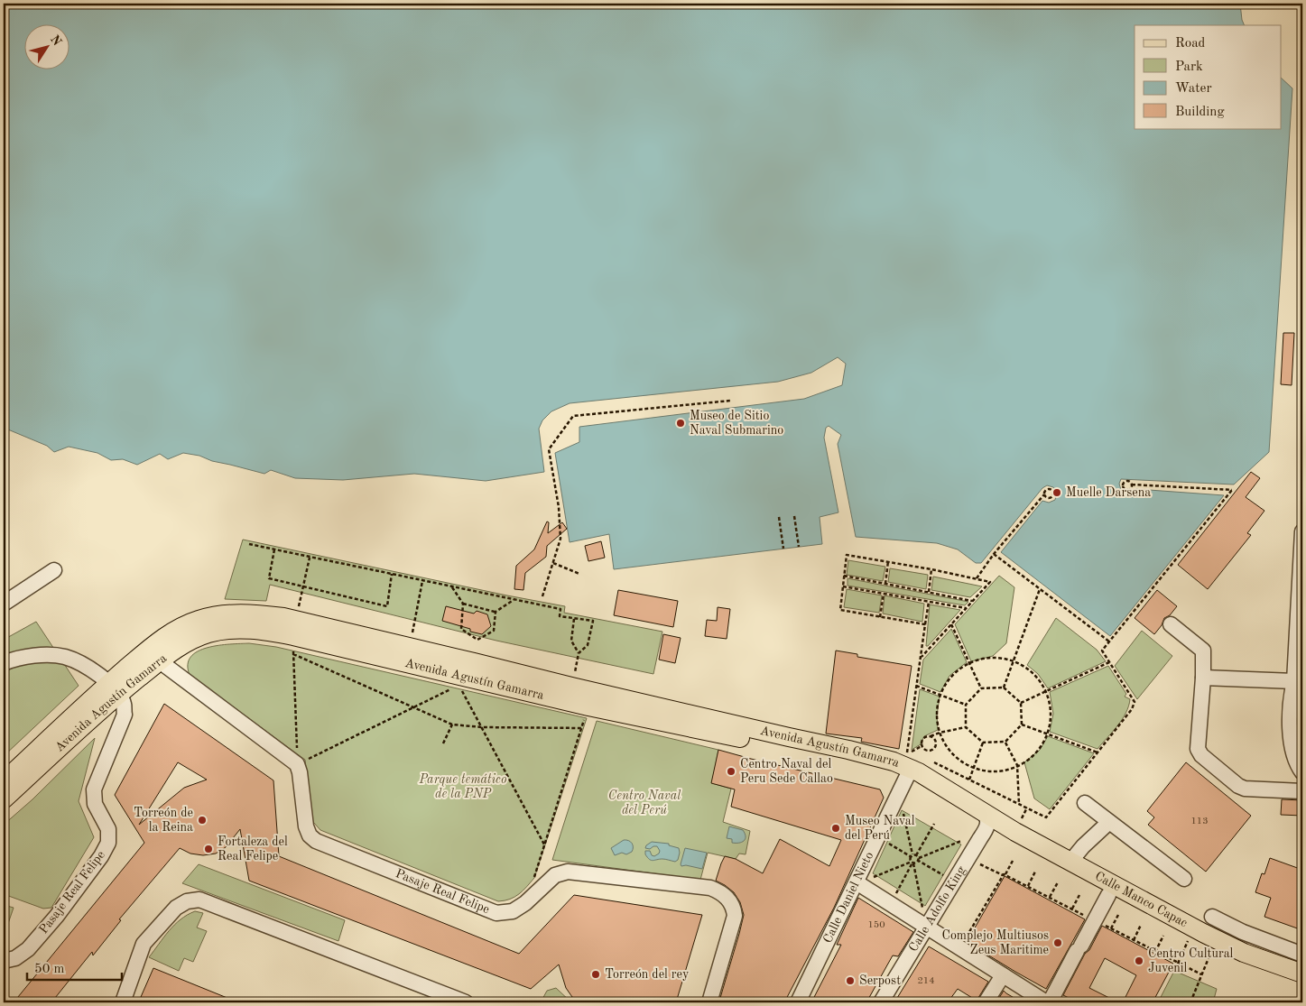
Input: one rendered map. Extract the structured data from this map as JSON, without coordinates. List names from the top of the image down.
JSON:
{
  "streets": {
    "main road": ["Avenida Agustín Gamarra", "Calle Manco Capac"],
    "street": ["Pasaje Real Felipe", "Calle Daniel Nieto", "Calle Adolfo King"]
  },
  "crossings": [
    ["Avenida Agustín Gamarra", "Pasaje Real Felipe"],
    ["Avenida Agustín Gamarra", "Calle Daniel Nieto"],
    ["Avenida Agustín Gamarra", "Calle Manco Capac"],
    ["Avenida Agustín Gamarra", "Calle Adolfo King"],
    ["Calle Manco Capac", "Calle Adolfo King"]
  ],
  "parks": ["Parque temático de la PNP", "Centro Naval del Perú"],
  "places": [
    "Museo de Sitio Naval Submarino",
    "Muelle Darsena",
    "Centro Naval del Peru Sede Callao",
    "Torreón de la Reina",
    "Museo Naval del Perú",
    "Fortaleza del Real Felipe",
    "Complejo Multiusos Zeus Maritime",
    "Centro Cultural Juvenil",
    "Torreón del rey",
    "Serpost"
  ],
  "house_numbers": ["113", "150", "214"],
  "legend": [
    "Road",
    "Park",
    "Water",
    "Building"
  ],
  "scale_bar": "50 m",
  "north": "top right"
}
